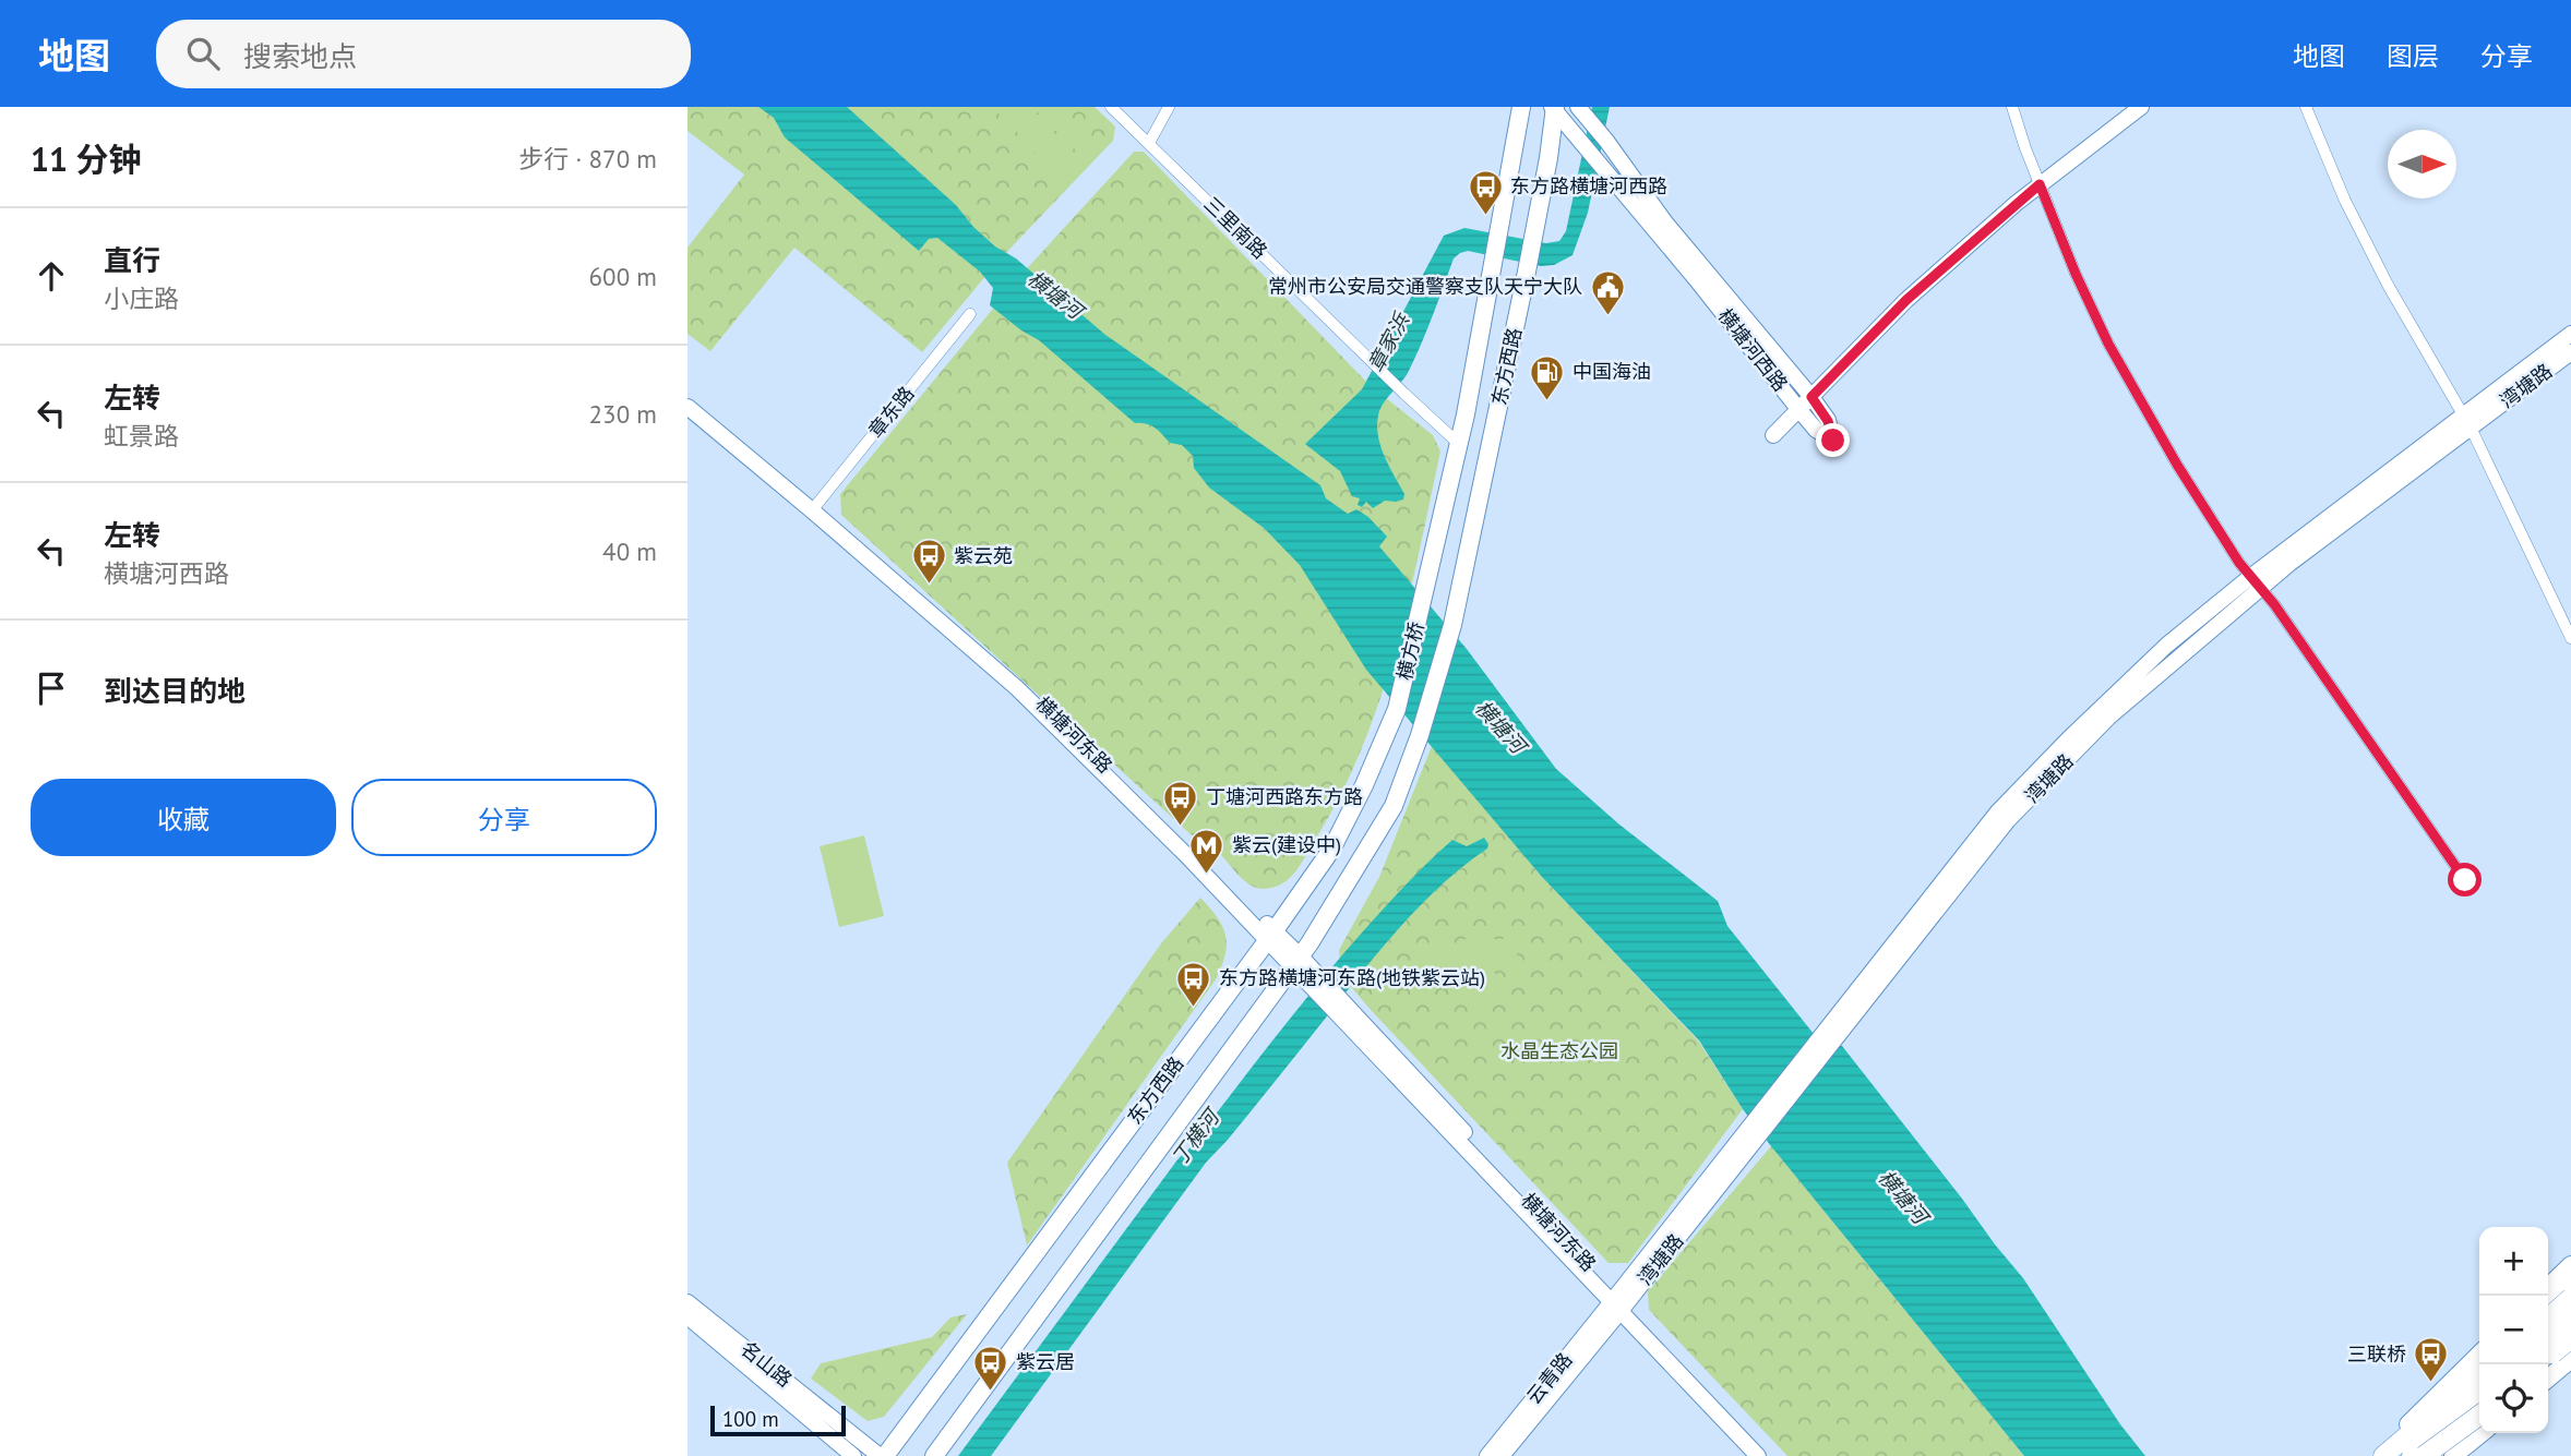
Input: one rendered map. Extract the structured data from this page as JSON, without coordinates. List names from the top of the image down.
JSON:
{
  "streets": {
    "main road": ["东方西路", "横方桥"],
    "street": [
      "三里南路",
      "横塘河西路",
      "湾塘路",
      "章东路",
      "横塘河东路",
      "名山路",
      "云青路"
    ]
  },
  "crossings": [
    ["三里南路", "东方西路"],
    ["横塘河西路", "东方西路"],
    ["东方西路", "横方桥"],
    ["东方西路", "横塘河东路"],
    ["湾塘路", "横塘河东路"],
    ["湾塘路", "云青路"],
    ["章东路", "横塘河东路"],
    ["横塘河东路", "云青路"]
  ],
  "water": ["横塘河", "章家浜", "丁横河"],
  "parks": ["水晶生态公园"],
  "places": {
    "bus stop": [
      "东方路横塘河西路",
      "紫云苑",
      "丁塘河西路东方路",
      "东方路横塘河东路(地铁紫云站)",
      "三联桥",
      "紫云居"
    ],
    "public building": ["常州市公安局交通警察支队天宁大队"],
    "fuel station": ["中国海油"],
    "metro station": ["紫云(建设中)"]
  },
  "scale_bar": "100 m",
  "north": "right",
  "page": {
    "header": "地图",
    "search": "搜索地点",
    "nav": ["地图", "图层", "分享"],
    "heading": ["11 分钟", "步行 · 870 m"],
    "list": [
      ["直行", "小庄路", "600 m"],
      ["左转", "虹景路", "230 m"],
      ["左转", "横塘河西路", "40 m"],
      "到达目的地"
    ],
    "buttons": ["收藏", "分享"],
    "map_buttons": ["+", "−"],
    "scale": "100 m"
  }
}
